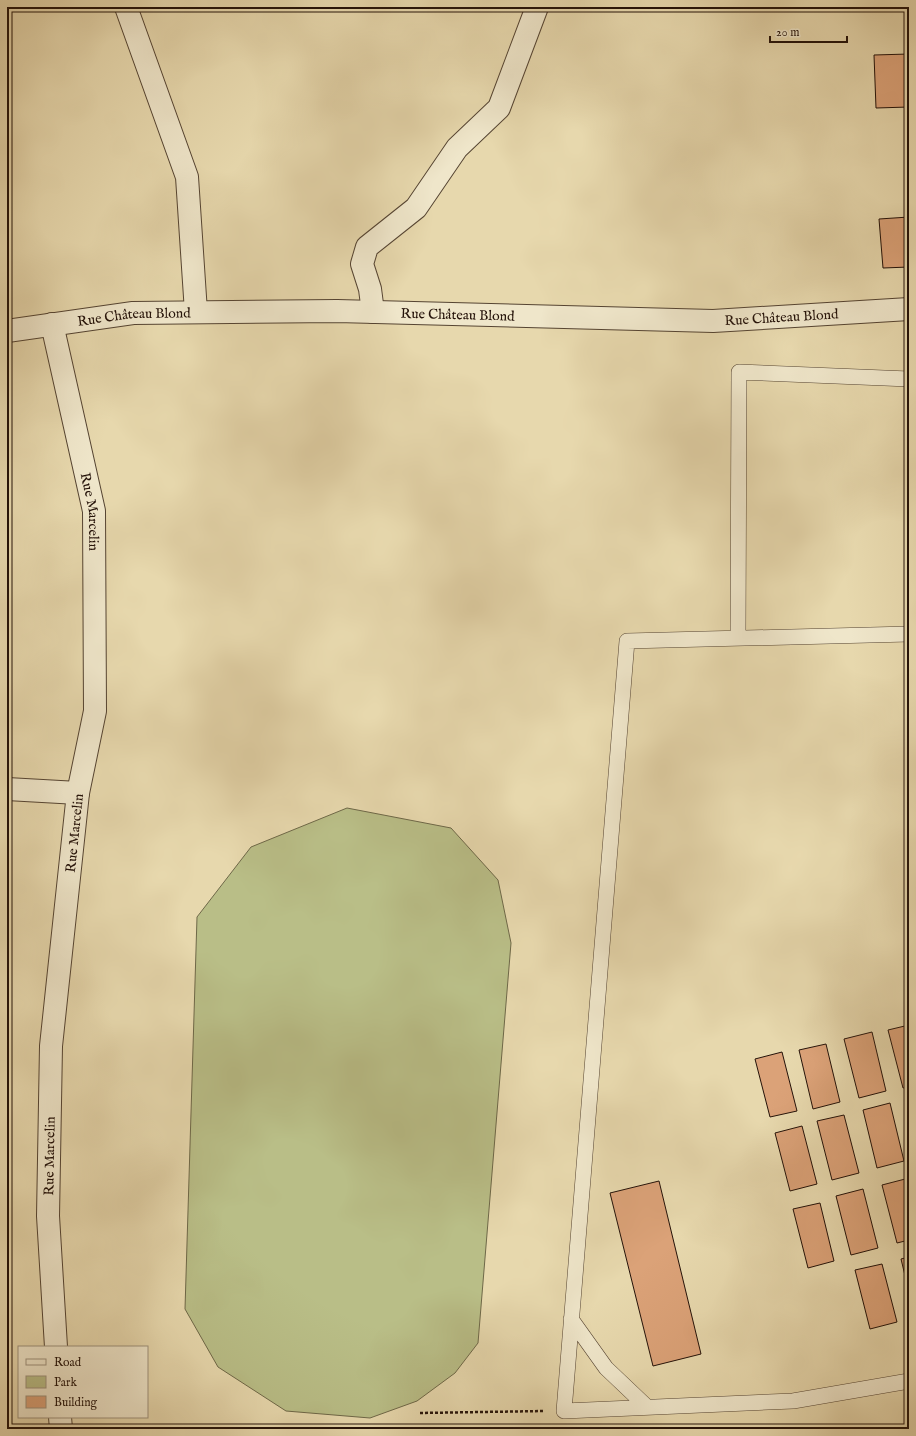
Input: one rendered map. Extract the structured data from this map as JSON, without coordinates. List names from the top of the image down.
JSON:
{
  "streets": {
    "street": ["Rue Château Blond", "Rue Marcelin"]
  },
  "crossings": [
    ["Rue Château Blond", "Rue Marcelin"]
  ],
  "legend": ["Road", "Park", "Building"],
  "scale_bar": "20 m"
}
